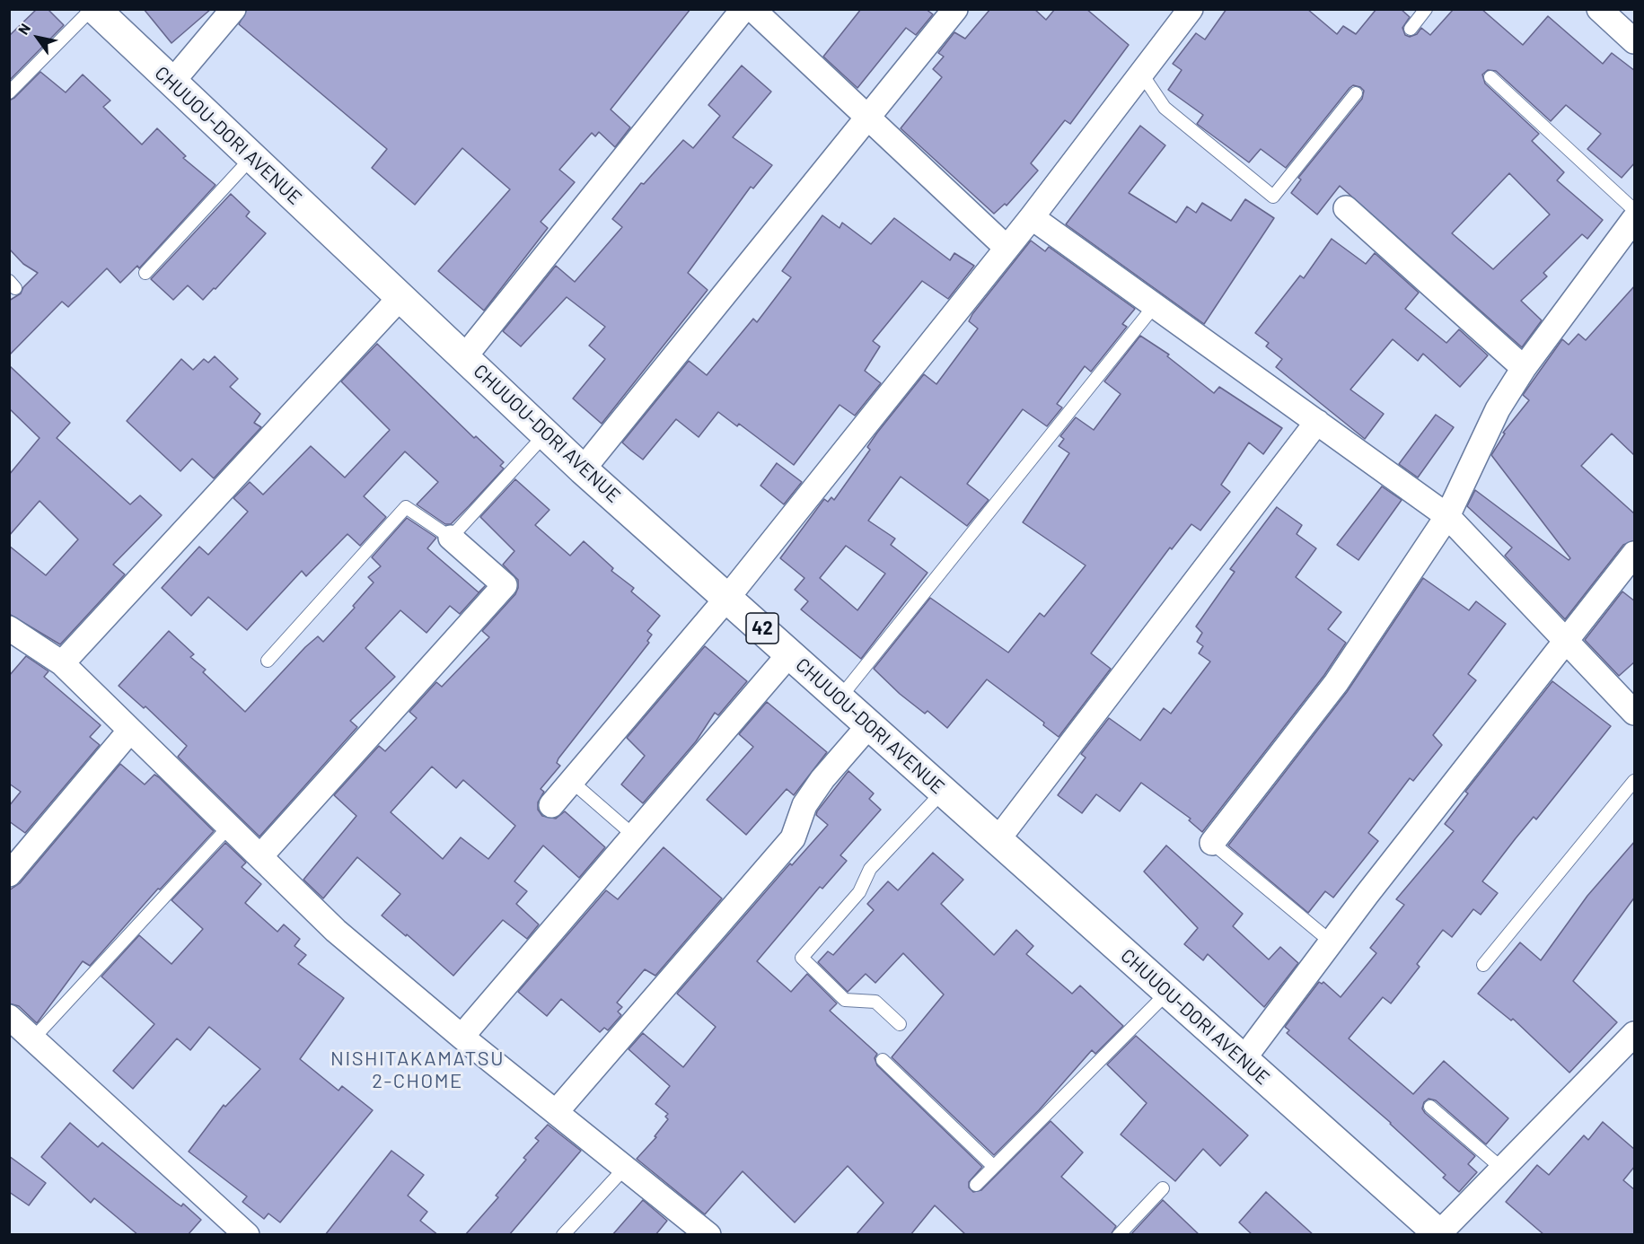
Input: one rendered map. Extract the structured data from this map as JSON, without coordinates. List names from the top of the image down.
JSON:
{
  "streets": {
    "highway": ["CHUUOU-DORI AVENUE", "42"]
  },
  "districts": ["NISHITAKAMATSU 2-CHOME"],
  "north": "top left"
}
